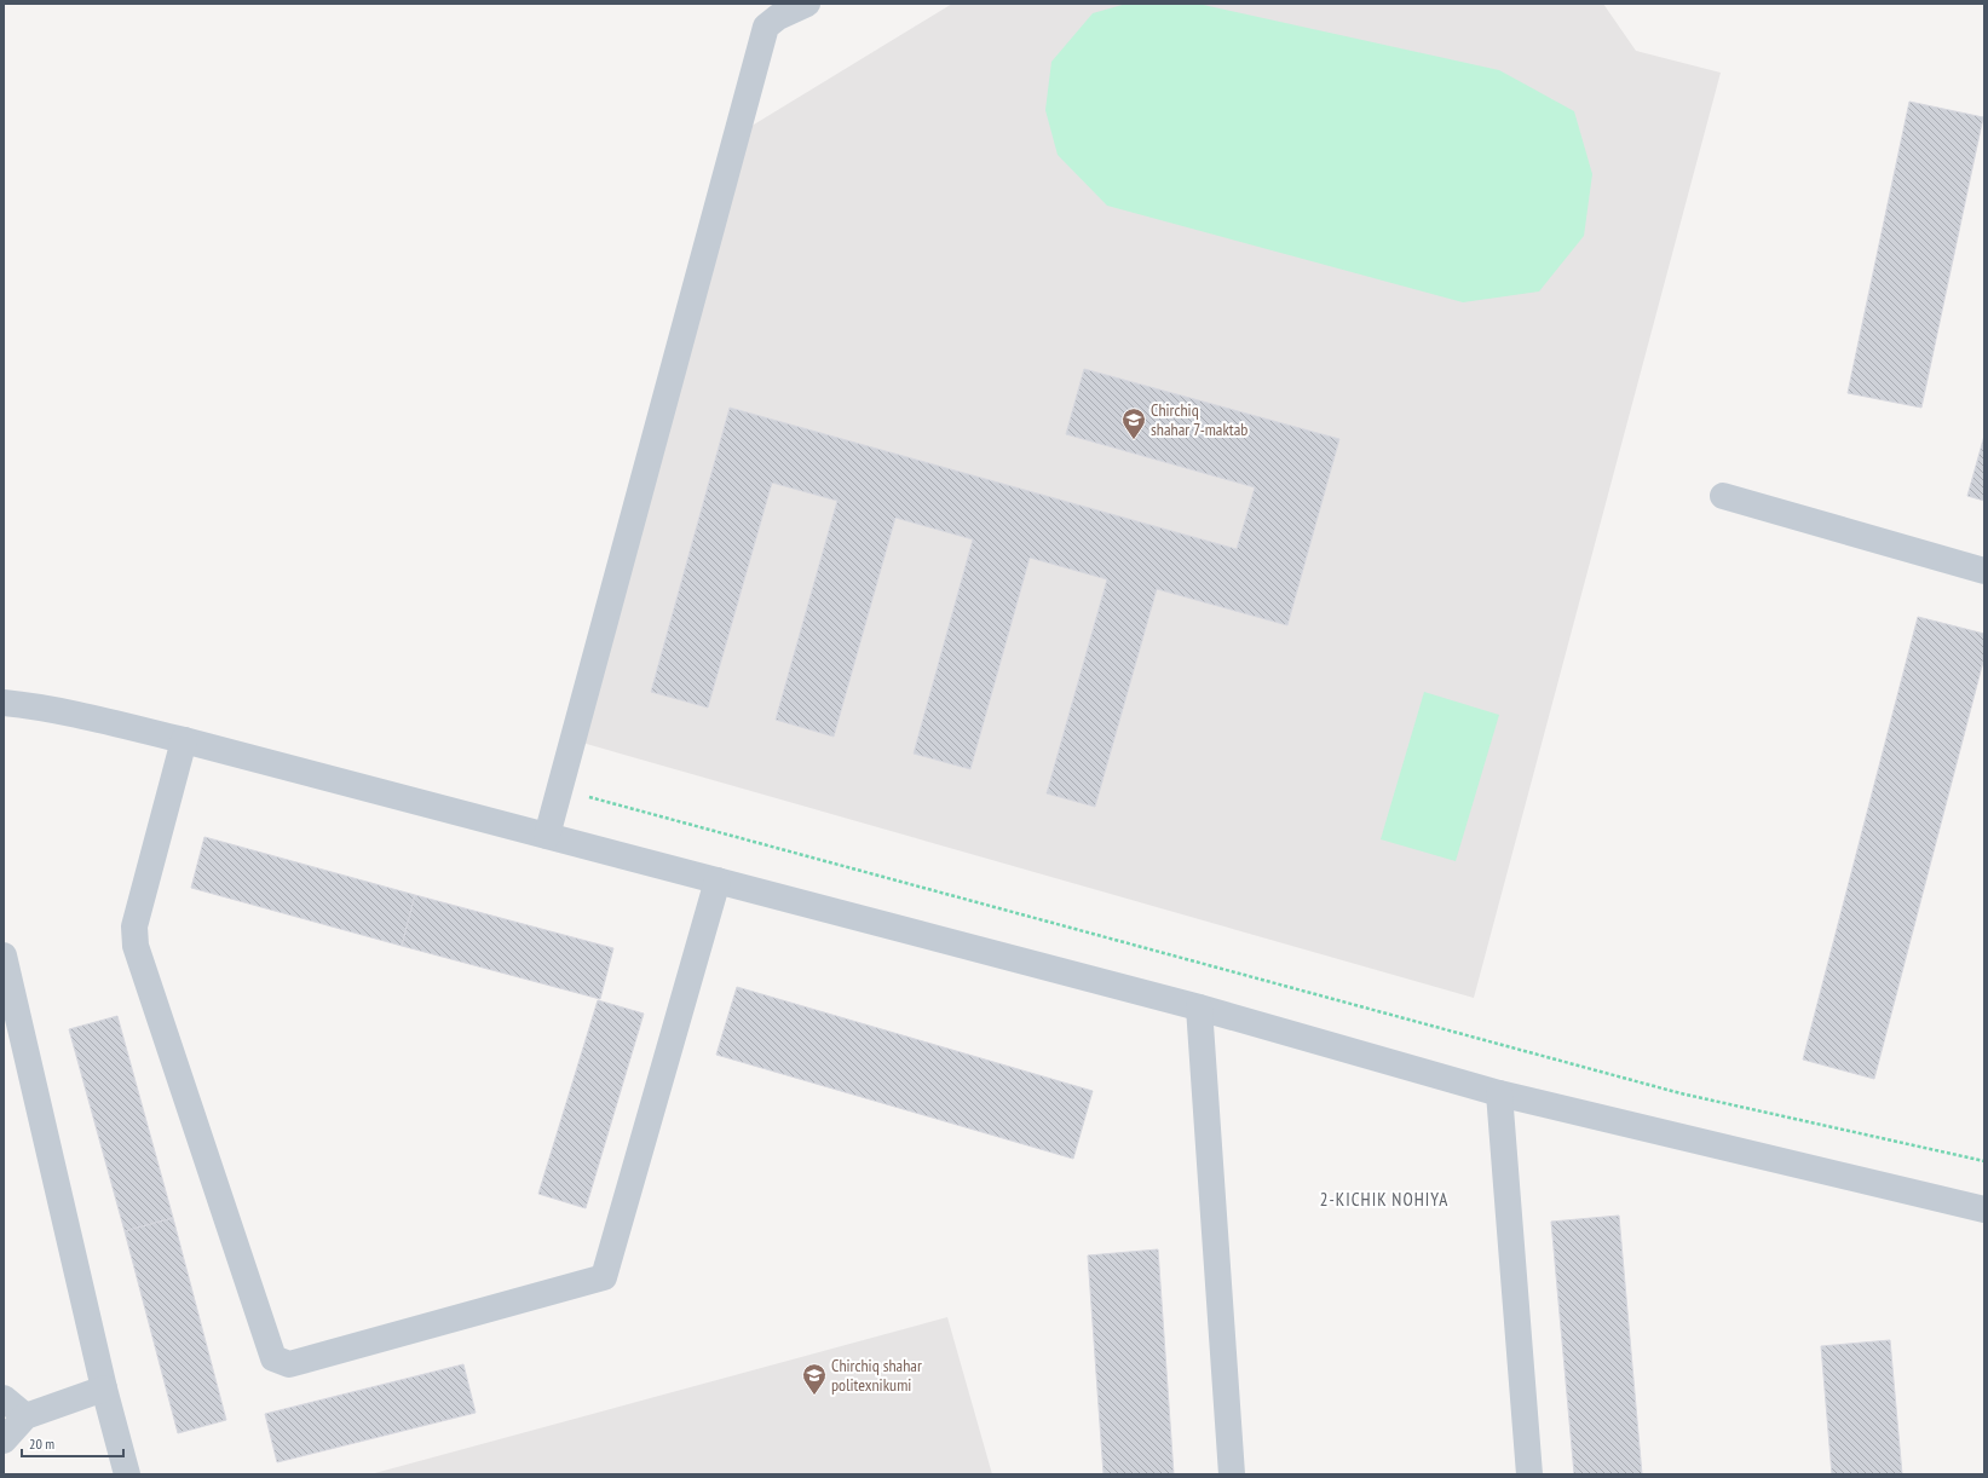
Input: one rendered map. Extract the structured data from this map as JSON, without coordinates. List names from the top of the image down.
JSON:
{
  "districts": ["2-KICHIK NOHIYA"],
  "places": {
    "school or university": ["Chirchiq shahar 7-maktab", "Chirchiq shahar politexnikumi"]
  },
  "scale_bar": "20 m"
}
